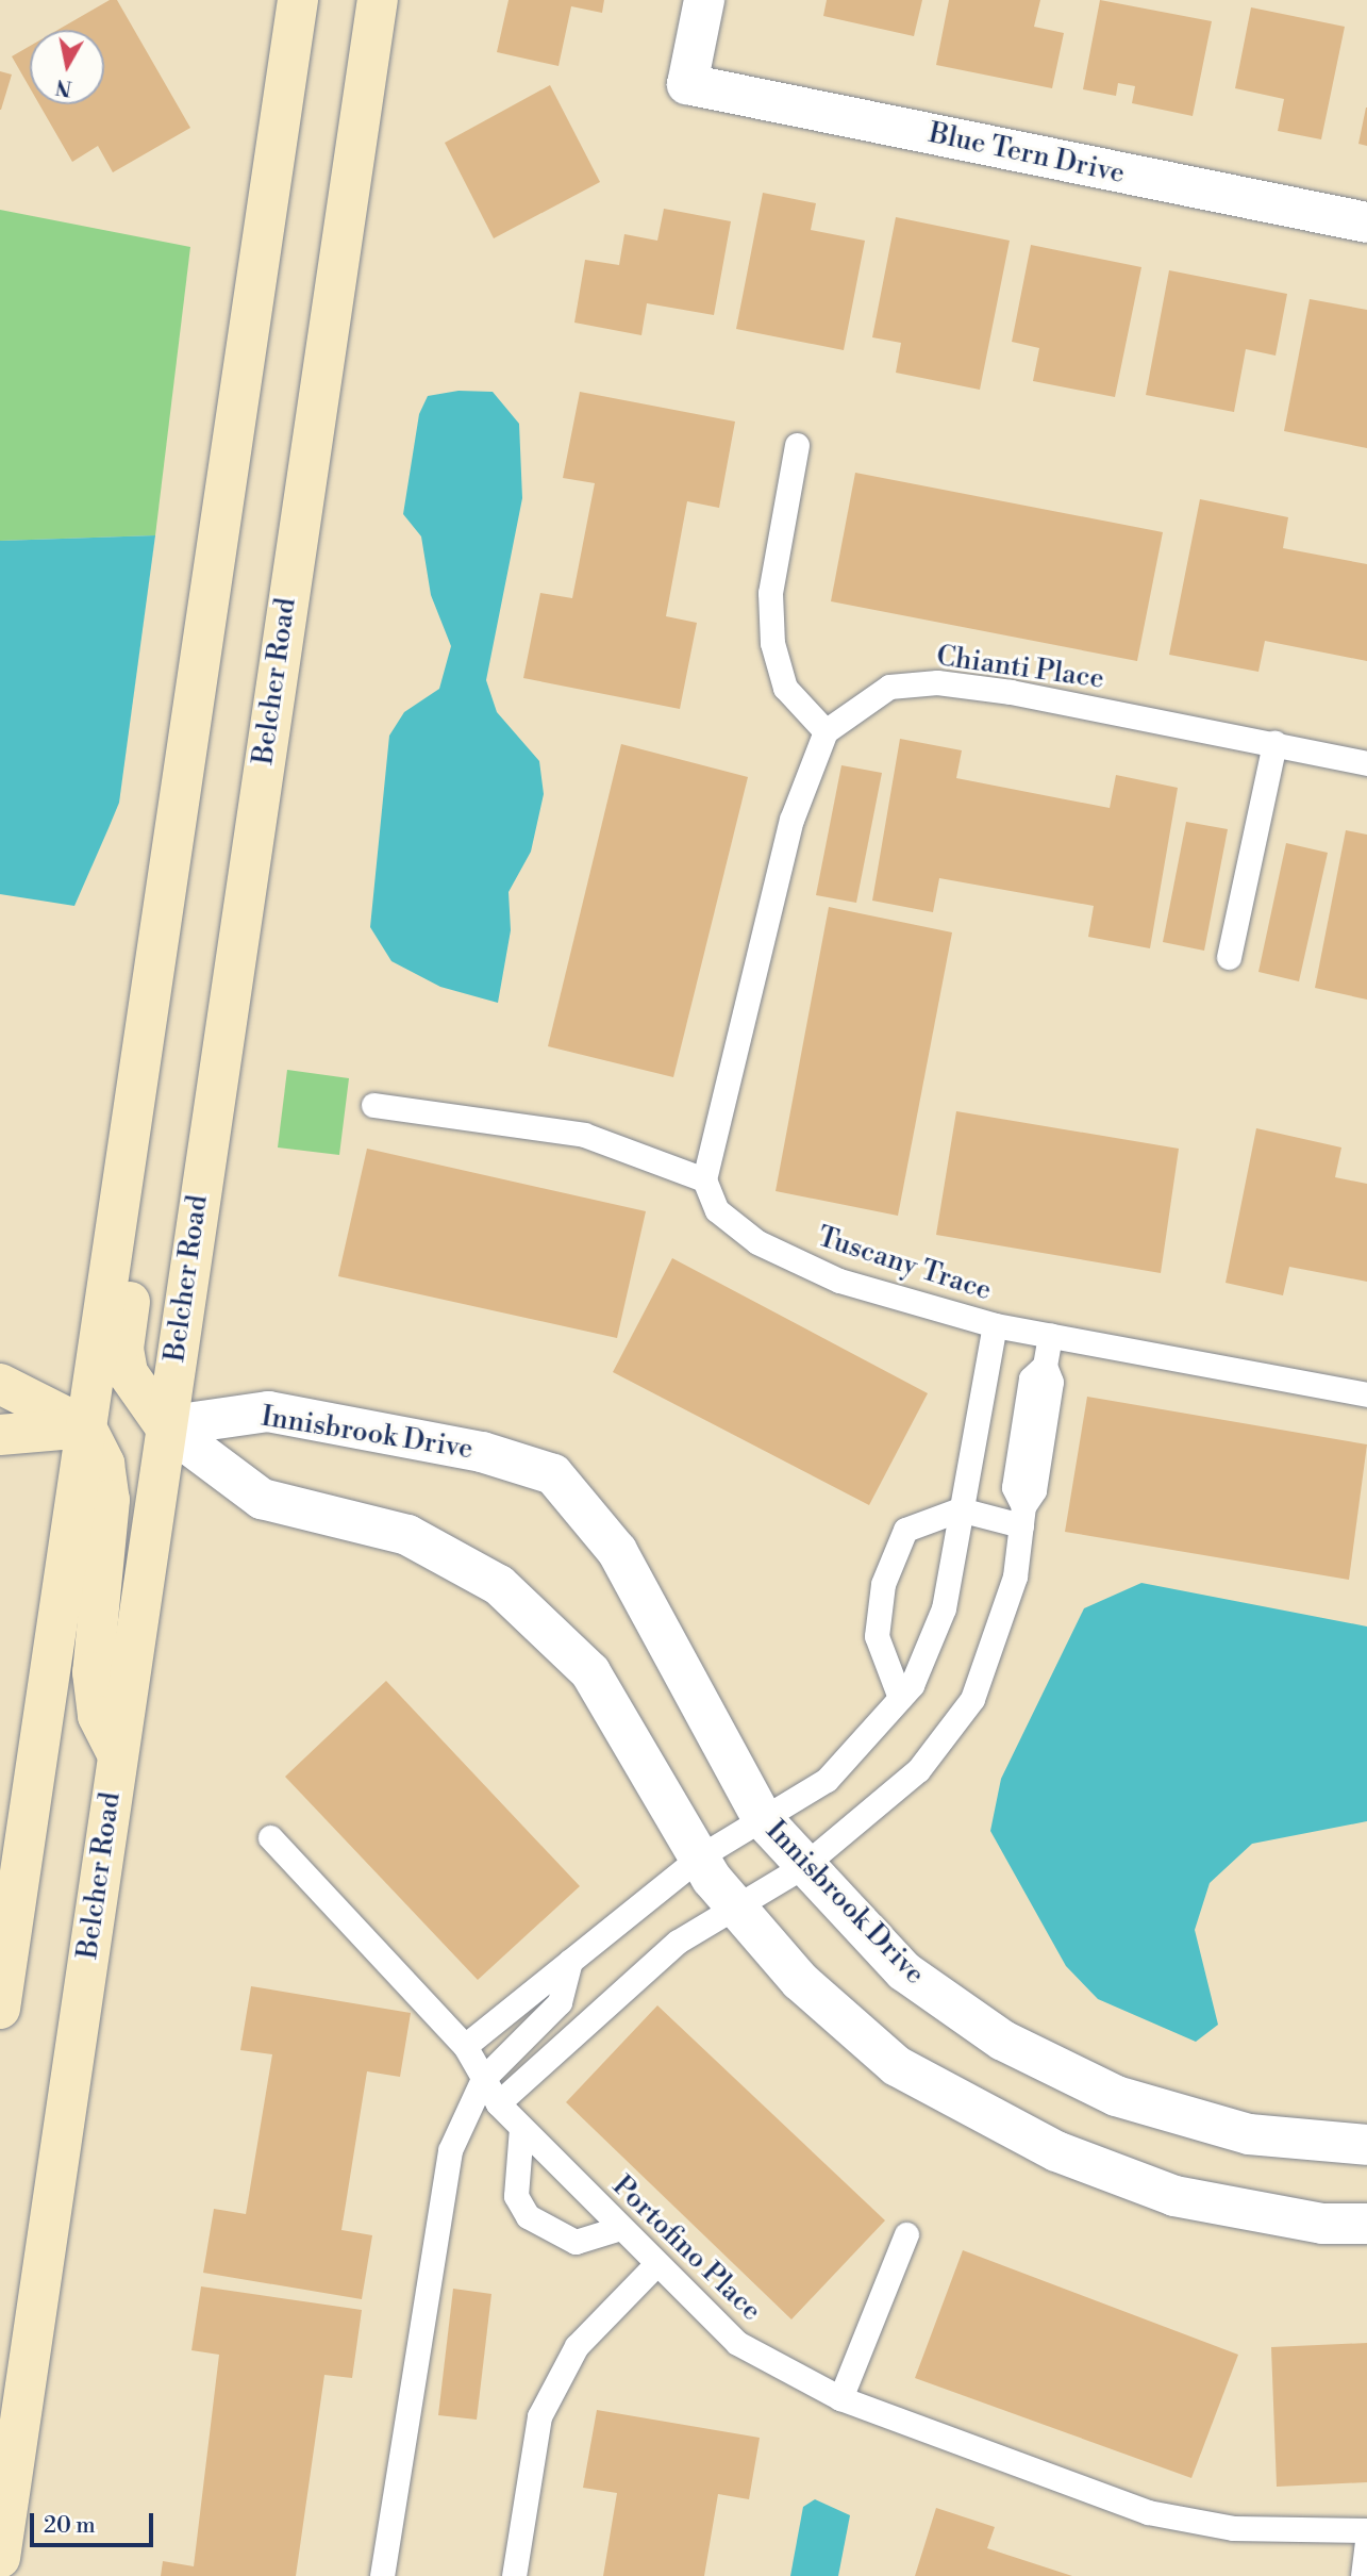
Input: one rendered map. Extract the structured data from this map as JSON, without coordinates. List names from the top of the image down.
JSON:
{
  "streets": {
    "main road": ["Belcher Road"],
    "street": ["Blue Tern Drive", "Innisbrook Drive"],
    "lane": ["Chianti Place", "Tuscany Trace", "Portofino Place"]
  },
  "crossings": [
    ["Belcher Road", "Innisbrook Drive"]
  ],
  "scale_bar": "20 m",
  "north": "bottom"
}
